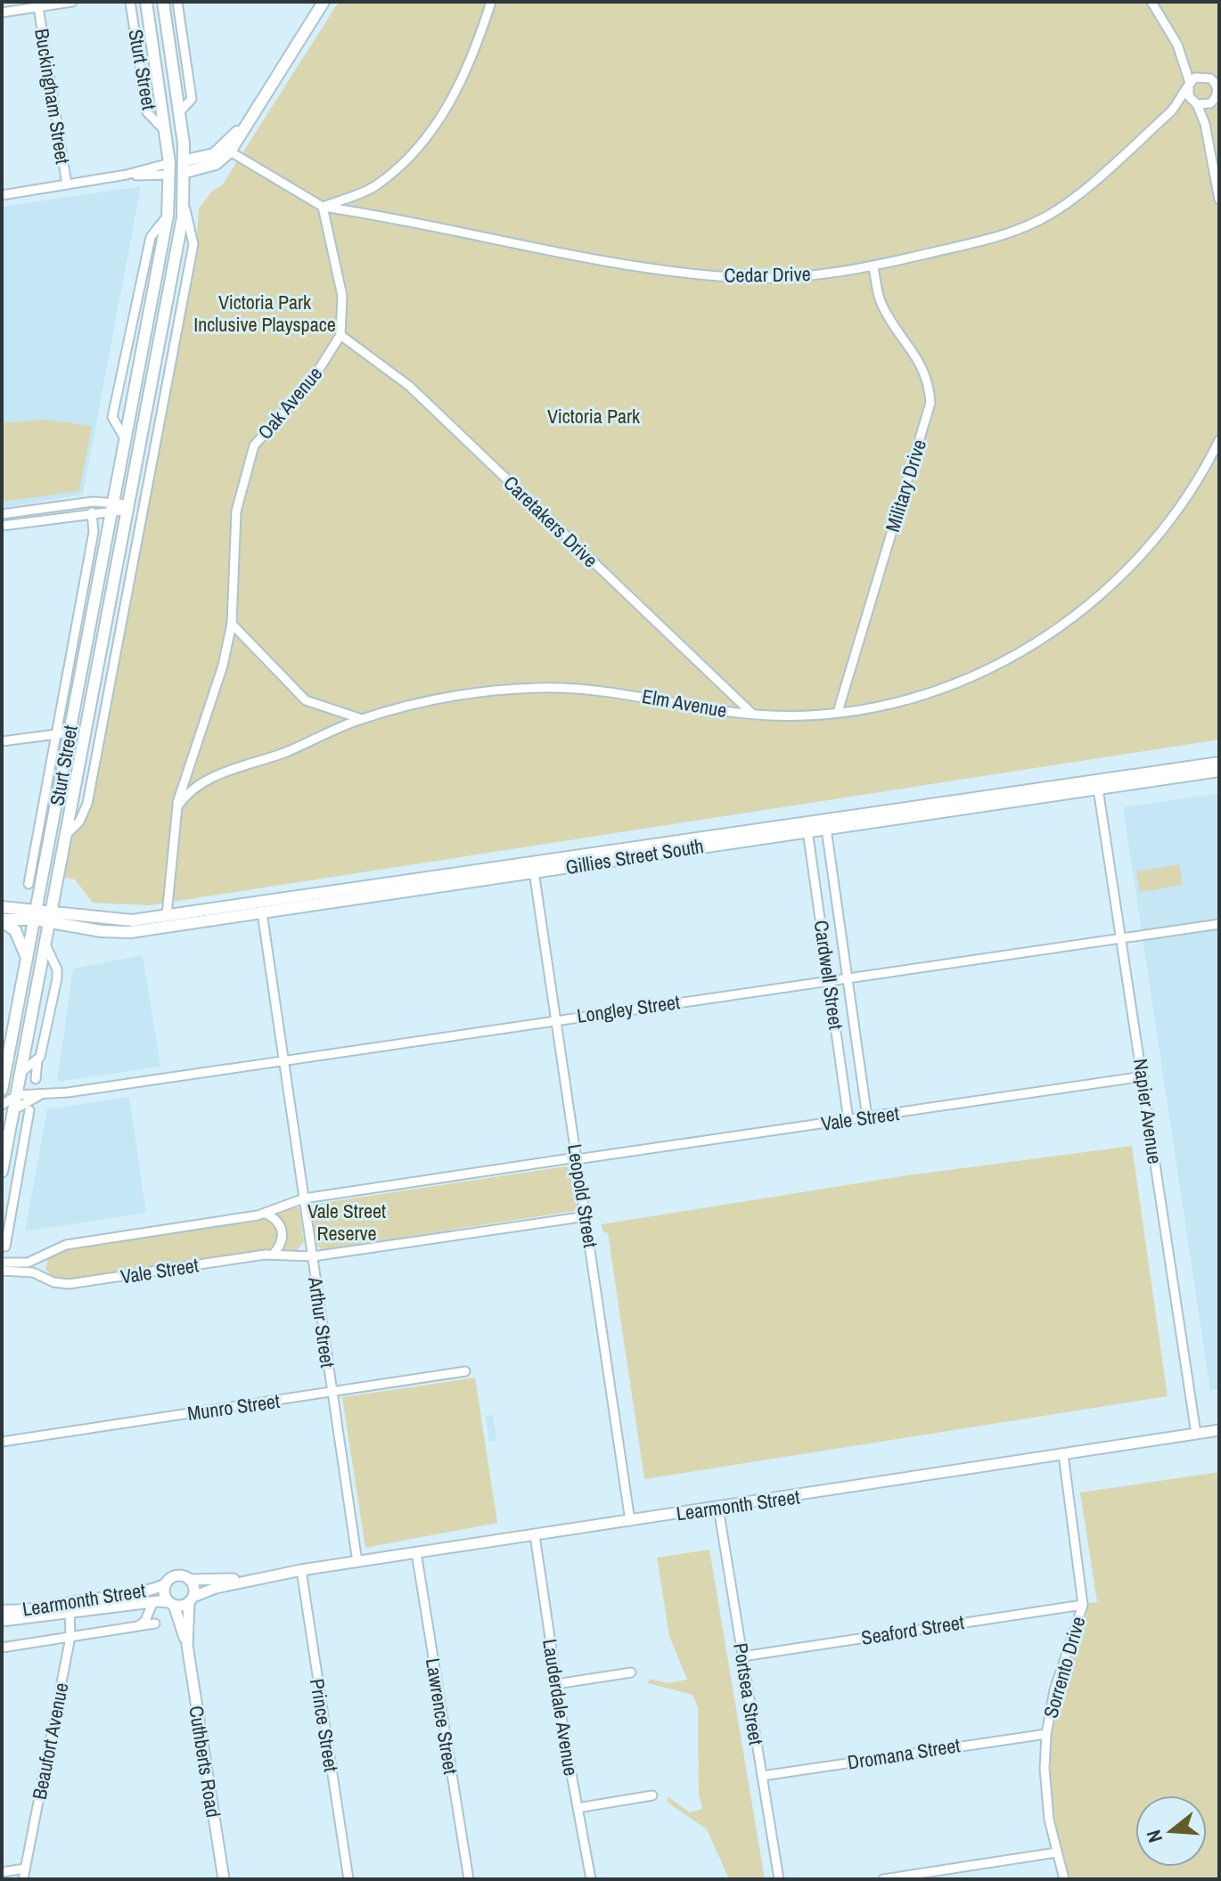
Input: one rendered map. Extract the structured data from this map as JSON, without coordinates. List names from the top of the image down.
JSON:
{
  "streets": {
    "main road": ["Sturt Street", "Gillies Street South"],
    "street": [
      "Buckingham Street",
      "Cedar Drive",
      "Oak Avenue",
      "Military Drive",
      "Caretakers Drive",
      "Elm Avenue",
      "Cardwell Street",
      "Longley Street",
      "Napier Avenue",
      "Vale Street",
      "Leopold Street",
      "Arthur Street",
      "Munro Street",
      "Learmonth Street",
      "Seaford Street",
      "Sorrento Drive",
      "Portsea Street",
      "Lauderdale Avenue",
      "Lawrence Street",
      "Prince Street",
      "Beaufort Avenue",
      "Dromana Street",
      "Cuthberts Road"
    ]
  },
  "crossings": [
    ["Sturt Street", "Gillies Street South"],
    ["Sturt Street", "Longley Street"],
    ["Cedar Drive", "Oak Avenue"],
    ["Cedar Drive", "Military Drive"],
    ["Oak Avenue", "Caretakers Drive"],
    ["Oak Avenue", "Elm Avenue"],
    ["Military Drive", "Elm Avenue"],
    ["Caretakers Drive", "Elm Avenue"],
    ["Gillies Street South", "Cardwell Street"],
    ["Gillies Street South", "Napier Avenue"],
    ["Gillies Street South", "Leopold Street"],
    ["Gillies Street South", "Arthur Street"],
    ["Cardwell Street", "Longley Street"],
    ["Cardwell Street", "Vale Street"],
    ["Longley Street", "Napier Avenue"],
    ["Longley Street", "Leopold Street"],
    ["Longley Street", "Arthur Street"],
    ["Napier Avenue", "Vale Street"],
    ["Napier Avenue", "Learmonth Street"],
    ["Vale Street", "Leopold Street"],
    ["Vale Street", "Arthur Street"],
    ["Leopold Street", "Learmonth Street"],
    ["Arthur Street", "Munro Street"],
    ["Arthur Street", "Learmonth Street"],
    ["Learmonth Street", "Sorrento Drive"],
    ["Learmonth Street", "Portsea Street"],
    ["Learmonth Street", "Lauderdale Avenue"],
    ["Learmonth Street", "Lawrence Street"],
    ["Learmonth Street", "Prince Street"],
    ["Learmonth Street", "Beaufort Avenue"],
    ["Learmonth Street", "Cuthberts Road"],
    ["Seaford Street", "Sorrento Drive"],
    ["Seaford Street", "Portsea Street"],
    ["Sorrento Drive", "Dromana Street"],
    ["Portsea Street", "Dromana Street"]
  ],
  "parks": ["Victoria Park Inclusive Playspace", "Victoria Park", "Vale Street Reserve"],
  "north": "left"
}
